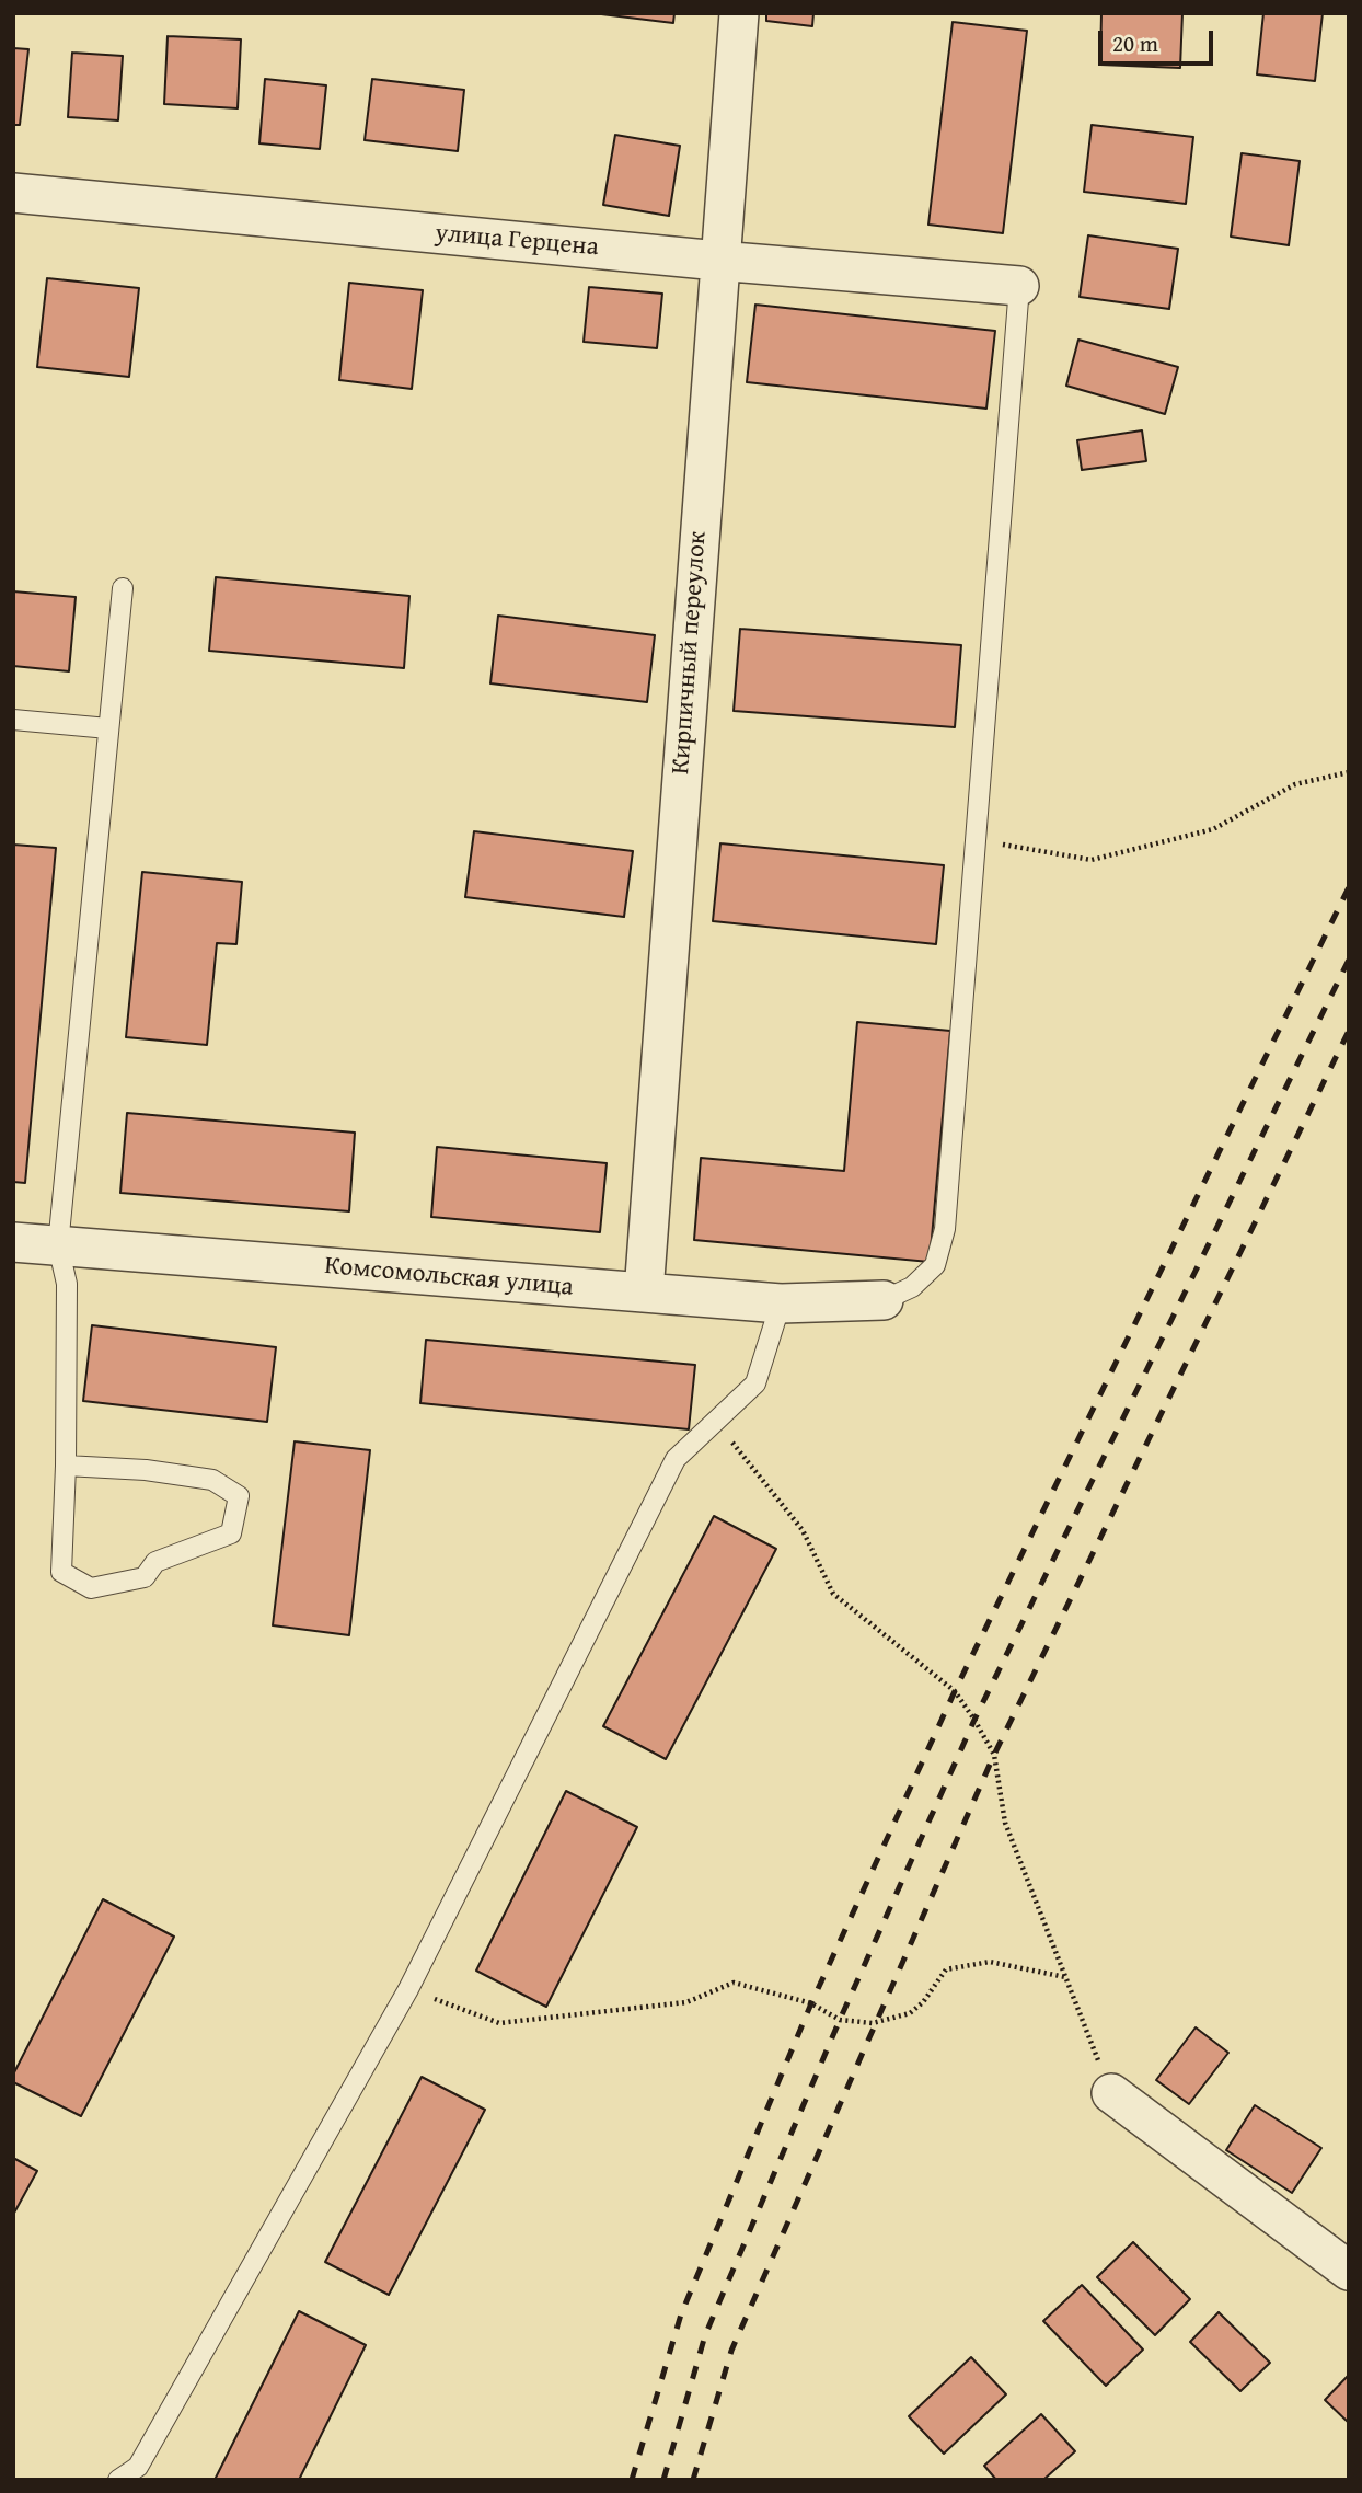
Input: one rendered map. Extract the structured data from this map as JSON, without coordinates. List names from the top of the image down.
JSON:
{
  "streets": {
    "street": ["улица Герцена", "Кирпичный переулок", "Комсомольская улица"]
  },
  "crossings": [
    ["улица Герцена", "Кирпичный переулок"],
    ["Кирпичный переулок", "Комсомольская улица"]
  ],
  "scale_bar": "20 m"
}
